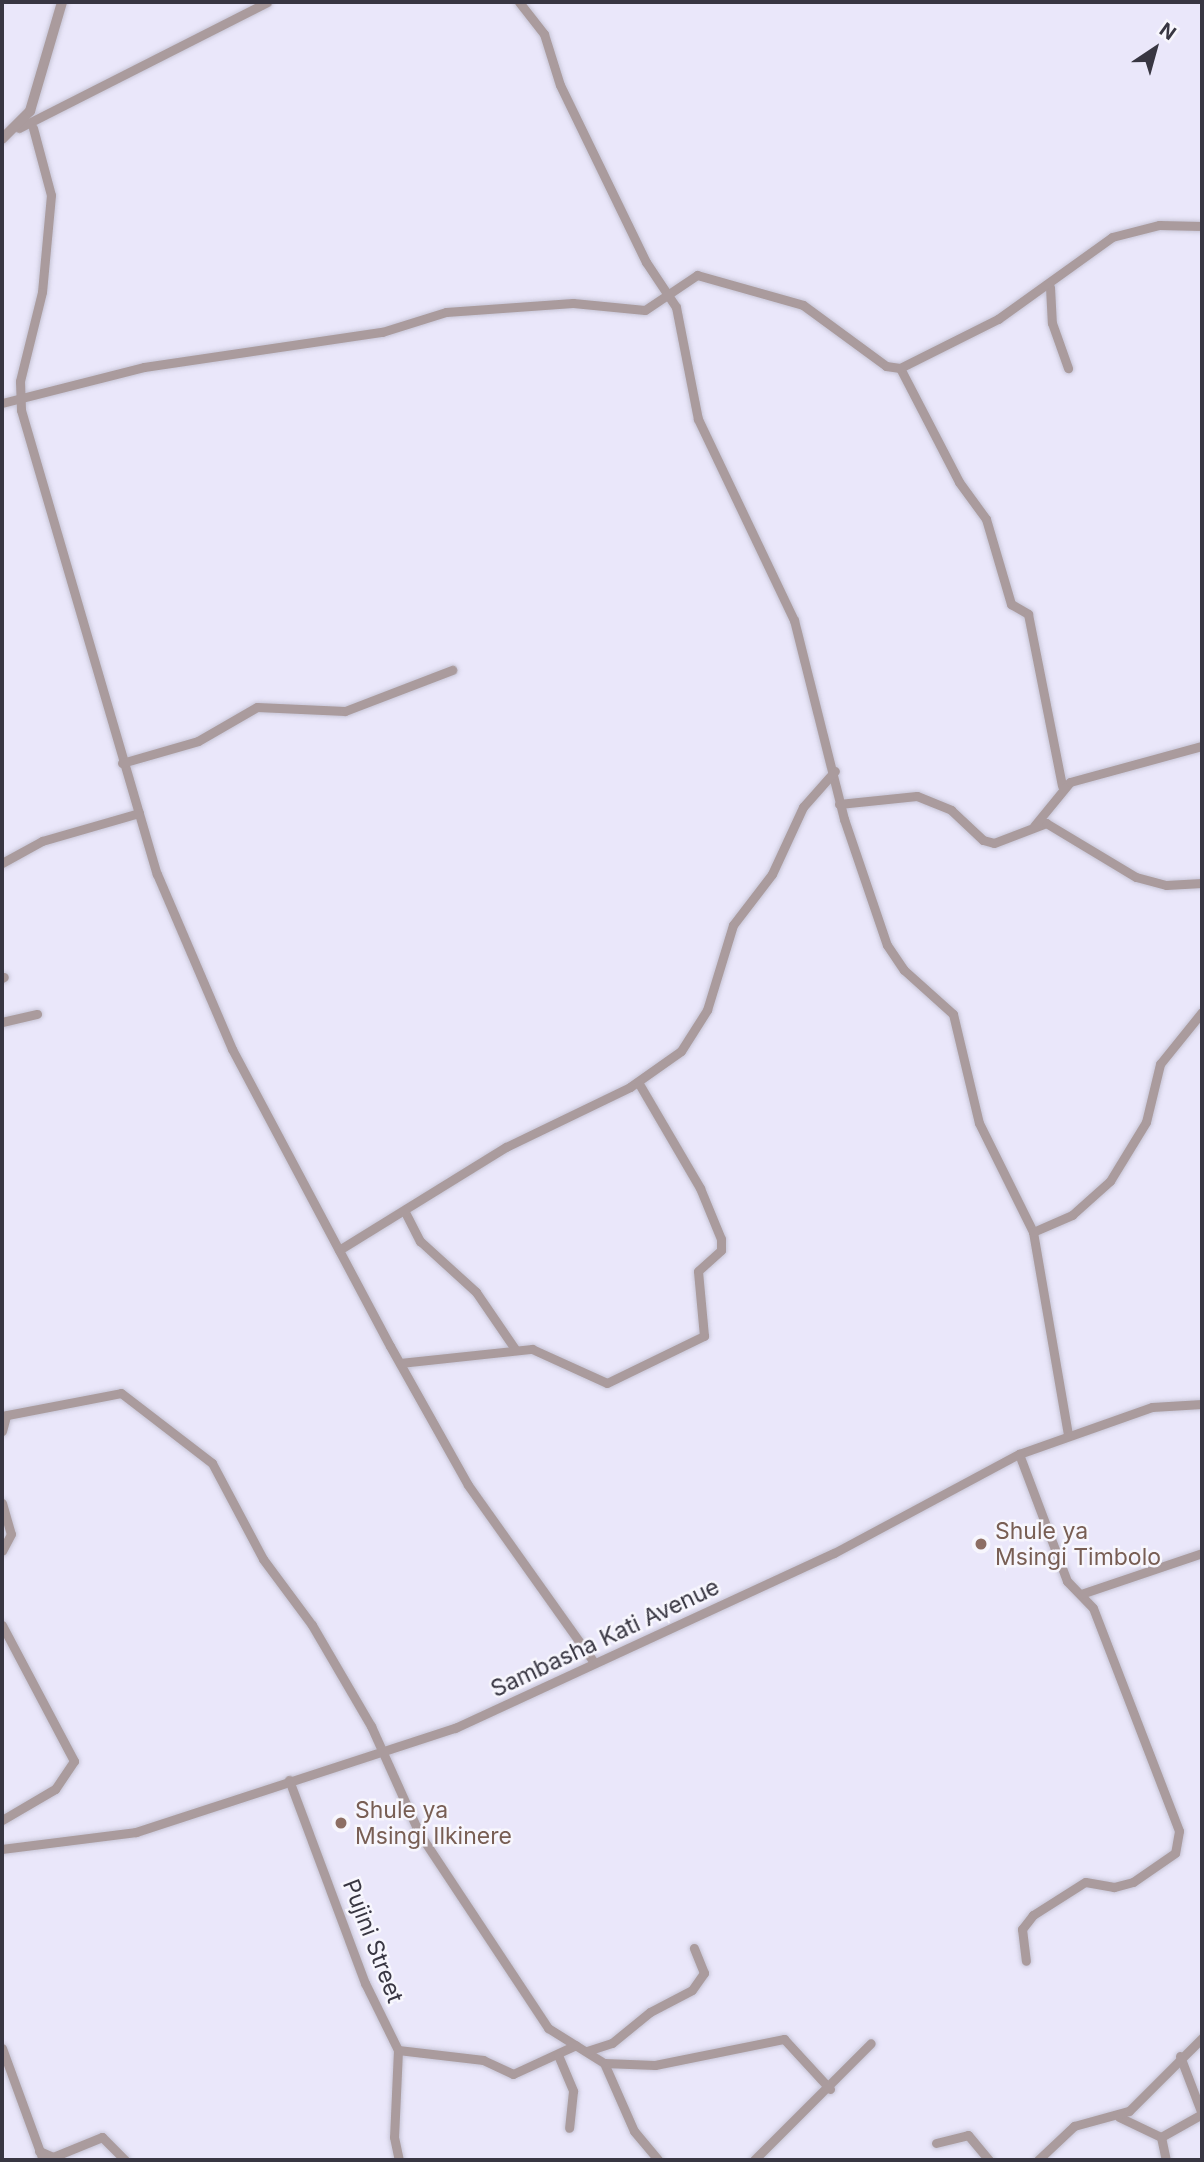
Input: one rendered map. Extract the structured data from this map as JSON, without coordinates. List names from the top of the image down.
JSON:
{
  "streets": {
    "street": ["Sambasha Kati Avenue", "Pujini Street"]
  },
  "crossings": [
    ["Sambasha Kati Avenue", "Pujini Street"]
  ],
  "places": ["Shule ya Msingi Timbolo", "Shule ya Msingi Ilkinere"],
  "north": "top right"
}
